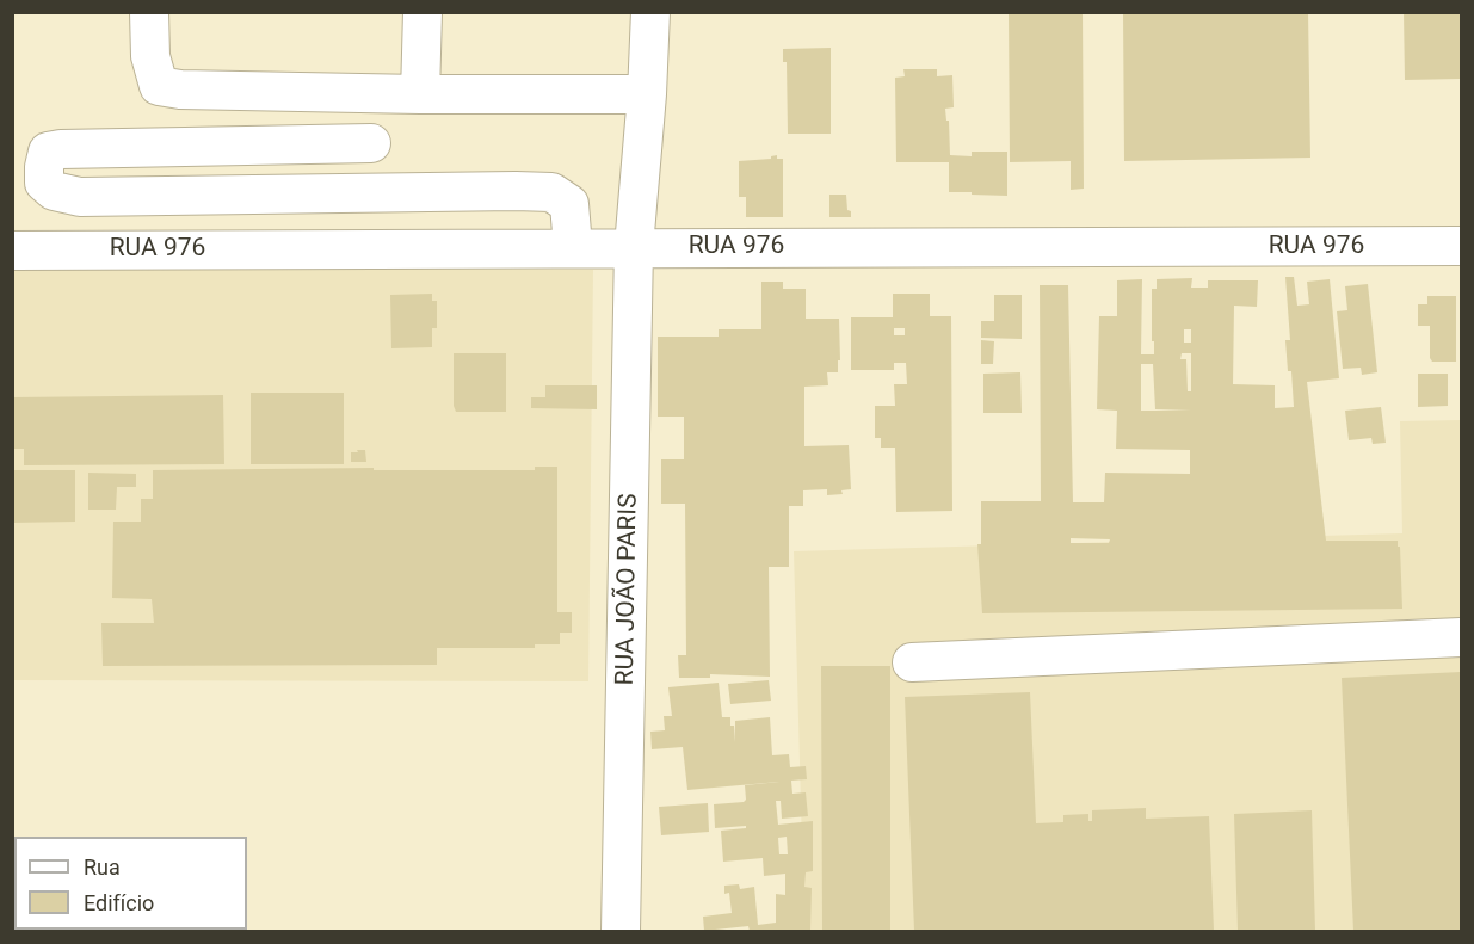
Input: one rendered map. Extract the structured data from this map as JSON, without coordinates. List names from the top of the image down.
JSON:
{
  "streets": {
    "street": ["RUA 976", "RUA JOÃO PARIS"]
  },
  "crossings": [
    ["RUA 976", "RUA JOÃO PARIS"]
  ],
  "legend": ["Rua", "Edifício"]
}
